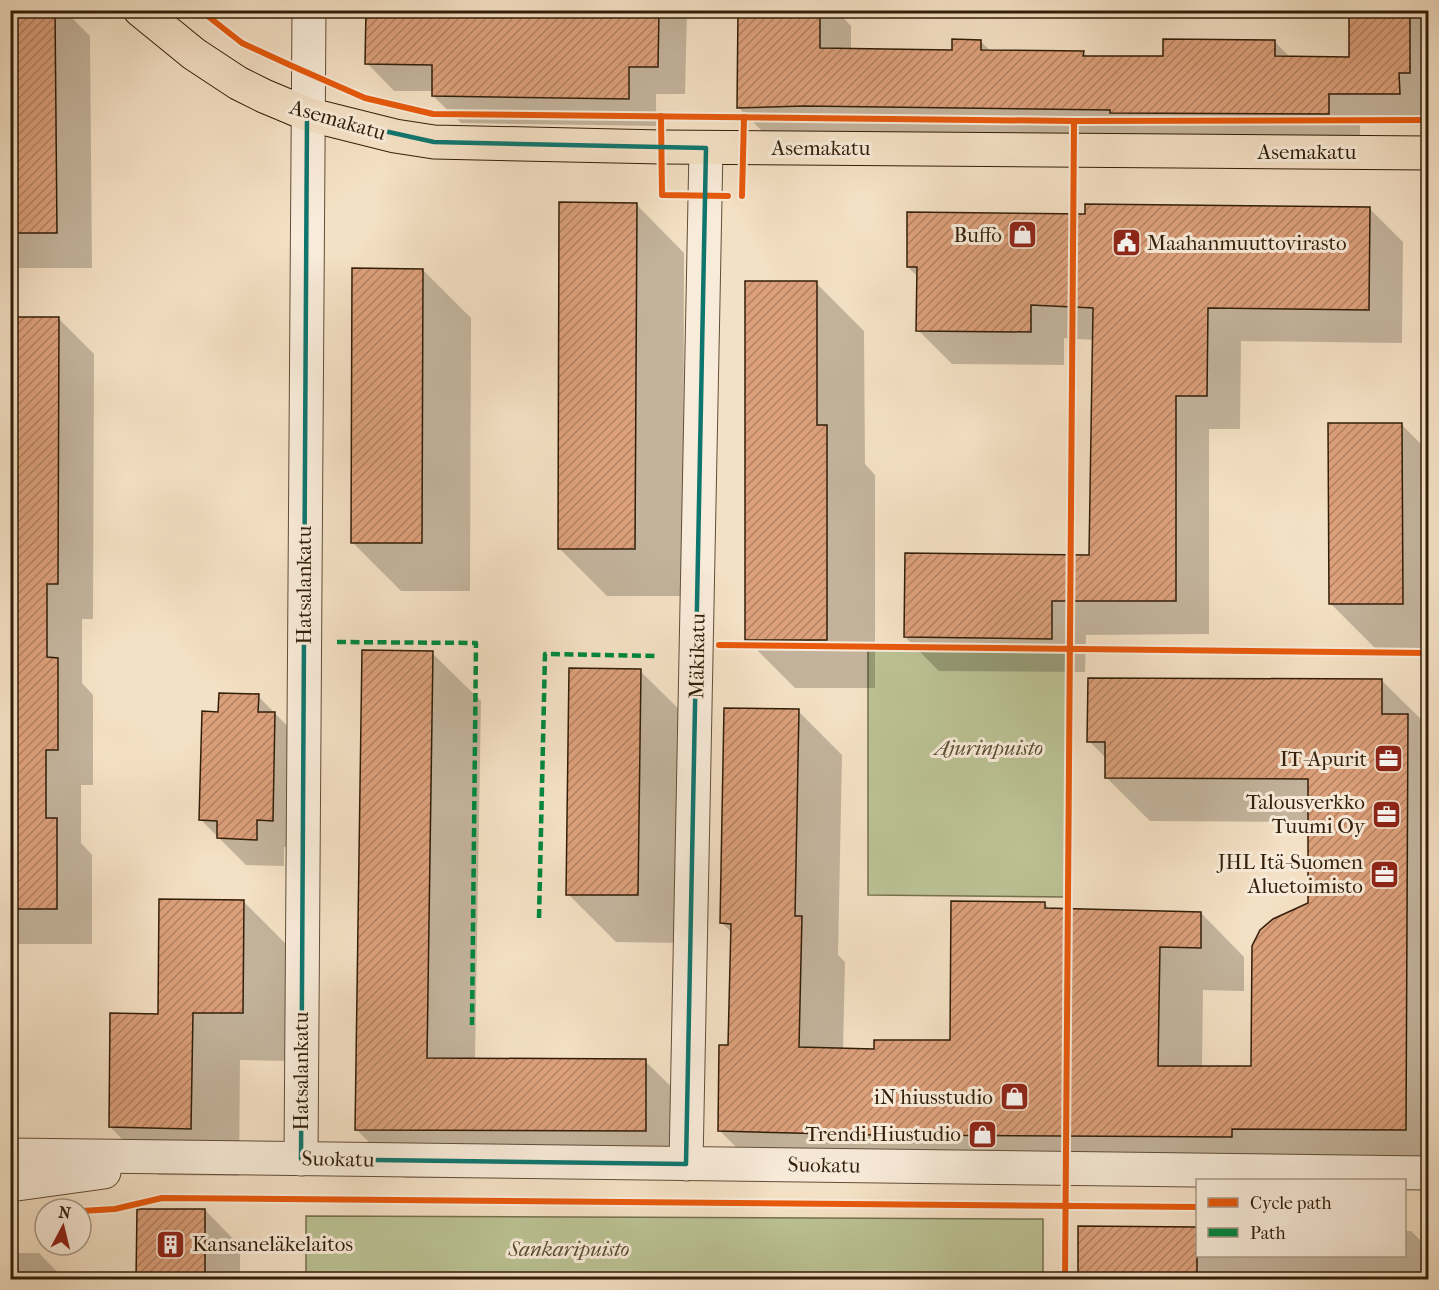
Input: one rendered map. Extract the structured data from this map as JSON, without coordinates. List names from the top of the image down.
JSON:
{
  "streets": {
    "main road": ["Asemakatu"],
    "street": ["Hatsalankatu", "Mäkikatu", "Suokatu"]
  },
  "crossings": [
    ["Asemakatu", "Hatsalankatu"],
    ["Asemakatu", "Mäkikatu"],
    ["Hatsalankatu", "Suokatu"],
    ["Mäkikatu", "Suokatu"]
  ],
  "parks": ["Ajurinpuisto", "Sankaripuisto"],
  "places": {
    "shop": ["Buffo", "iN hiusstudio", "Trendi Hiustudio"],
    "public building": ["Maahanmuuttovirasto"],
    "office": ["IT-Apurit", "Talousverkko Tuumi Oy", "JHL Itä-Suomen Aluetoimisto"],
    "building": ["Kansaneläkelaitos"]
  },
  "legend": ["Cycle path", "Path"],
  "north": "top"
}
